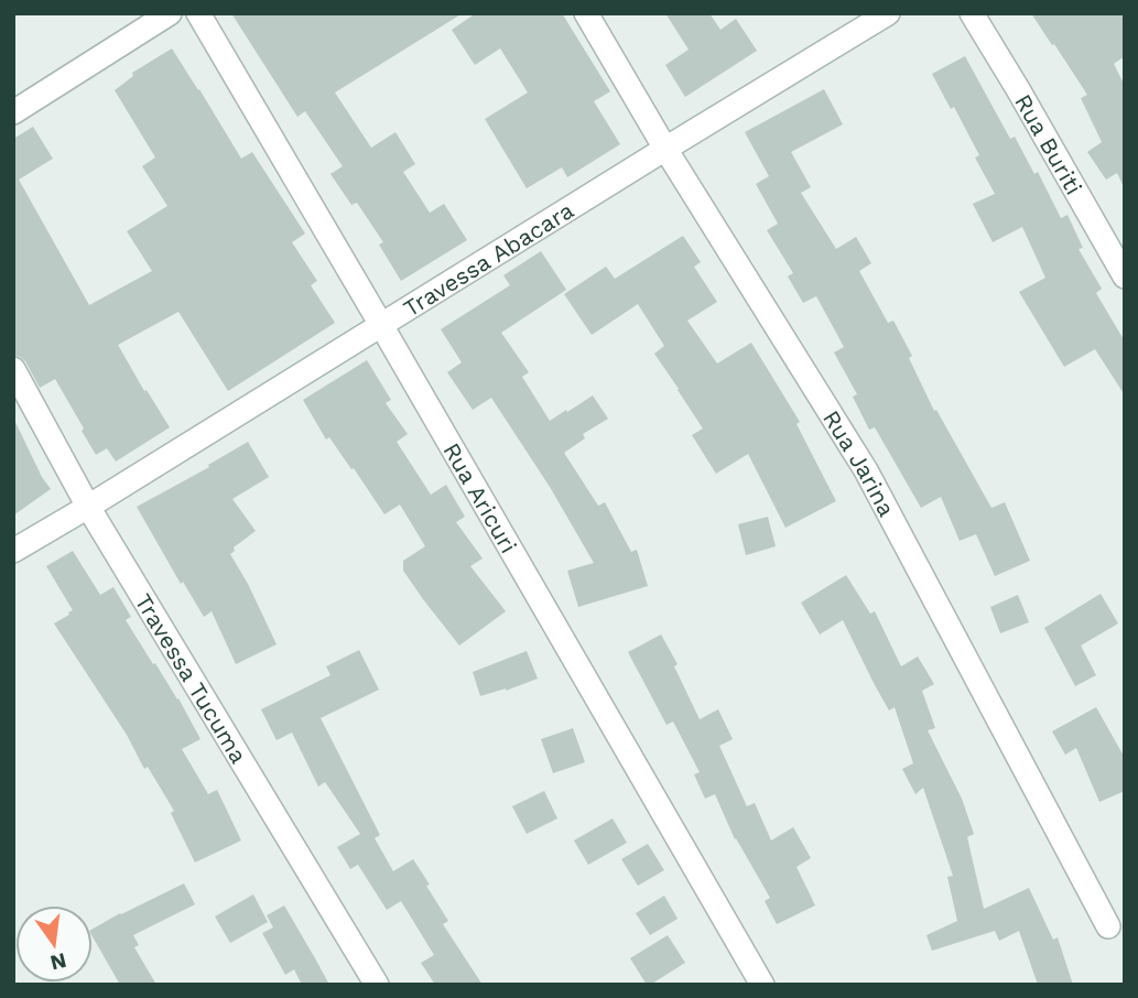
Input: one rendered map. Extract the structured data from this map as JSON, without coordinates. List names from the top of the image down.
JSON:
{
  "streets": {
    "street": [
      "Rua Buriti",
      "Travessa Abacara",
      "Rua Jarina",
      "Rua Aricuri",
      "Travessa Tucuma"
    ]
  },
  "crossings": [
    ["Travessa Abacara", "Rua Jarina"],
    ["Travessa Abacara", "Rua Aricuri"],
    ["Travessa Abacara", "Travessa Tucuma"]
  ],
  "north": "bottom"
}
